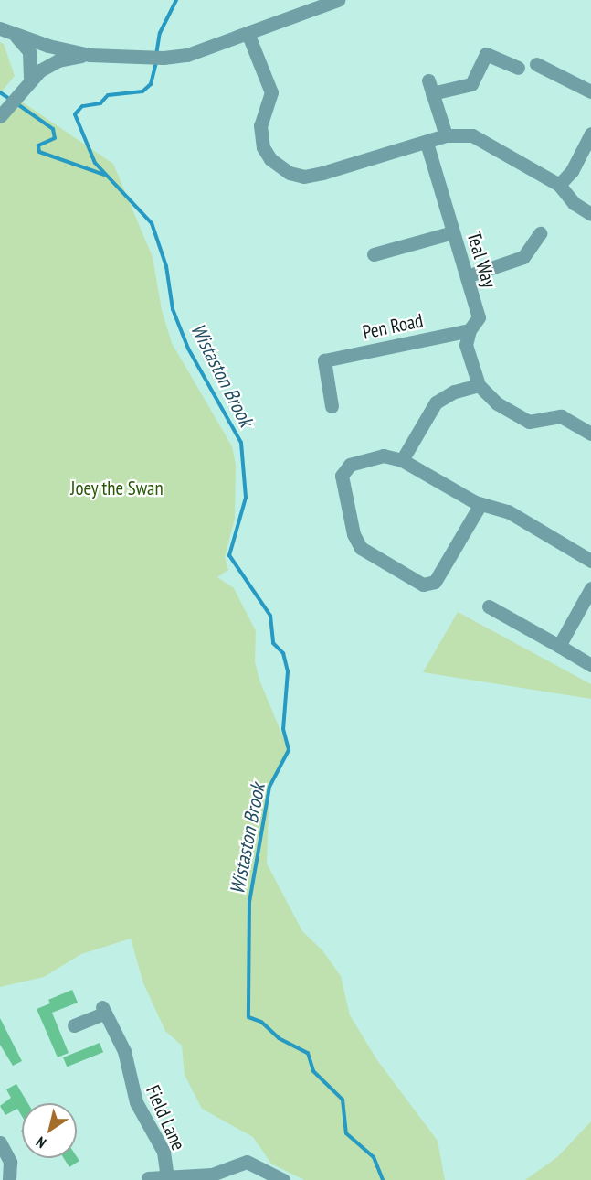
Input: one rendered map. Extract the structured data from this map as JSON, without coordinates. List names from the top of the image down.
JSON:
{
  "streets": {
    "street": ["Teal Way", "Pen Road", "Field Lane"]
  },
  "crossings": [
    ["Teal Way", "Pen Road"]
  ],
  "water": ["Wistaston Brook"],
  "parks": ["Joey the Swan"],
  "north": "bottom left"
}
